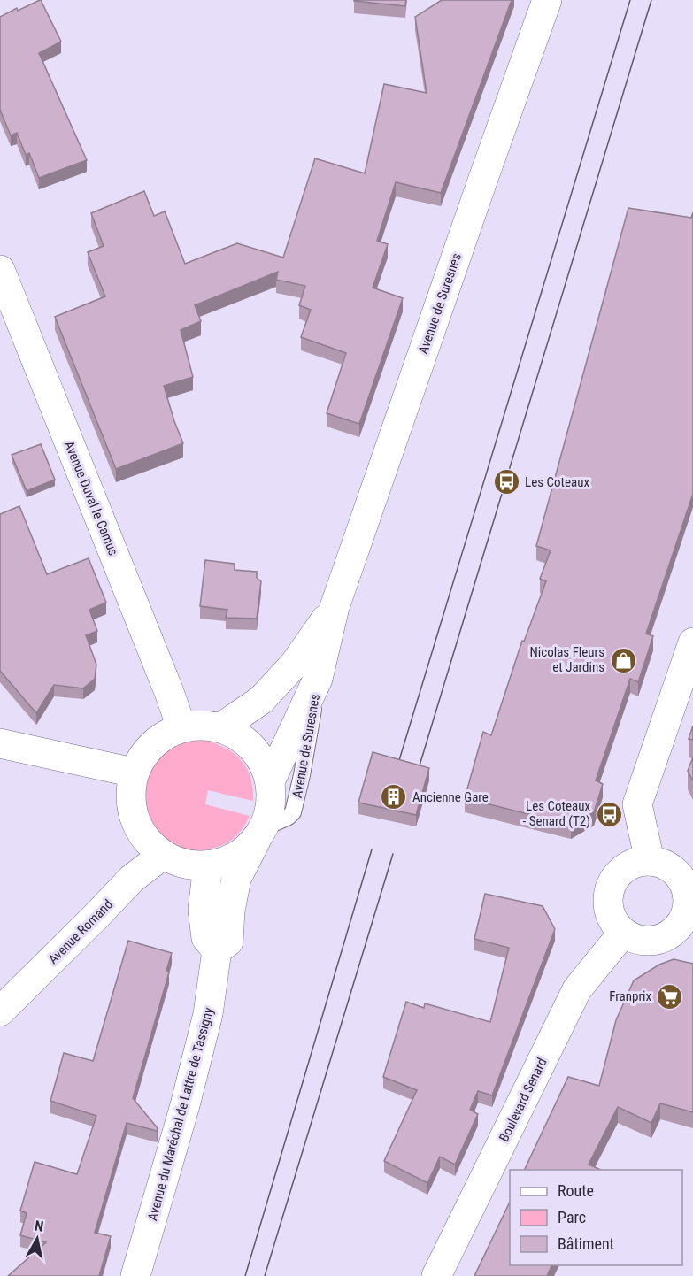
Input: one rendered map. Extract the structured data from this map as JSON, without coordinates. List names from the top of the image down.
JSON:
{
  "streets": {
    "street": [
      "Avenue de Suresnes",
      "Avenue Duval le Camus",
      "Avenue Romand",
      "Boulevard Senard",
      "Avenue du Maréchal de Lattre de Tassigny"
    ]
  },
  "crossings": [
    ["Avenue de Suresnes", "Avenue Duval le Camus"],
    ["Avenue de Suresnes", "Avenue Romand"],
    ["Avenue de Suresnes", "Avenue du Maréchal de Lattre de Tassigny"],
    ["Avenue Duval le Camus", "Avenue Romand"],
    ["Avenue Duval le Camus", "Avenue du Maréchal de Lattre de Tassigny"],
    ["Avenue Romand", "Avenue du Maréchal de Lattre de Tassigny"]
  ],
  "places": {
    "bus stop": ["Les Coteaux", "Les Coteaux - Senard (T2)"],
    "shop": ["Nicolas Fleurs et Jardins"],
    "building": ["Ancienne Gare"],
    "supermarket": ["Franprix"]
  },
  "legend": ["Route", "Parc", "Bâtiment"],
  "north": "top"
}
